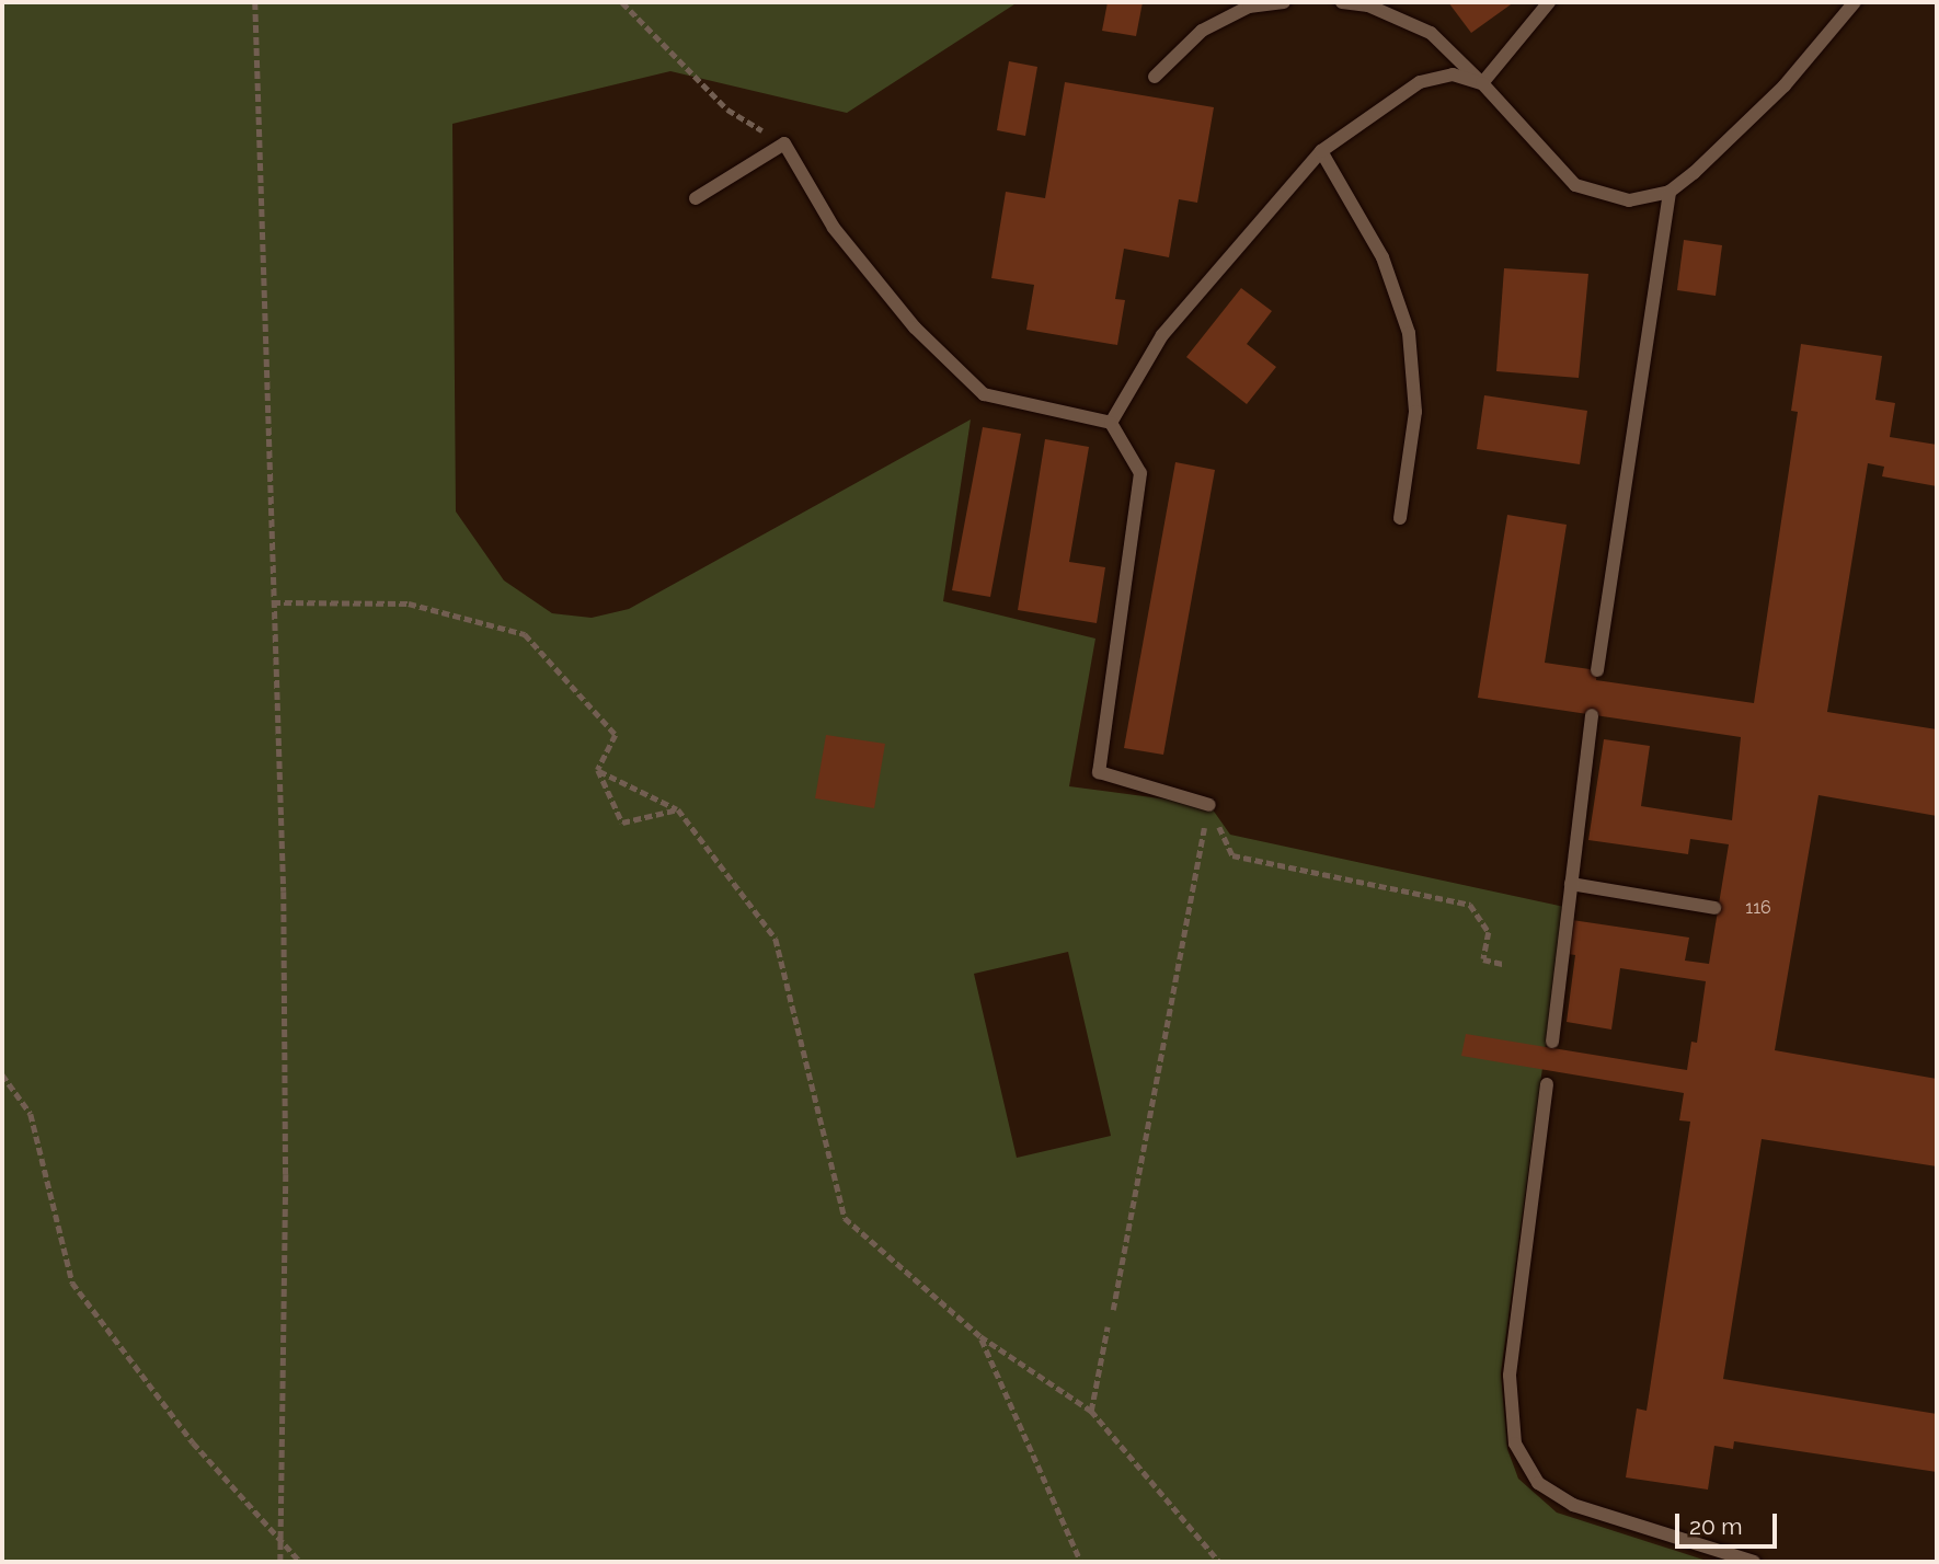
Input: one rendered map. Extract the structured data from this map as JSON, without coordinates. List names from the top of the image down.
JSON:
{
  "house_numbers": ["116"],
  "scale_bar": "20 m"
}
